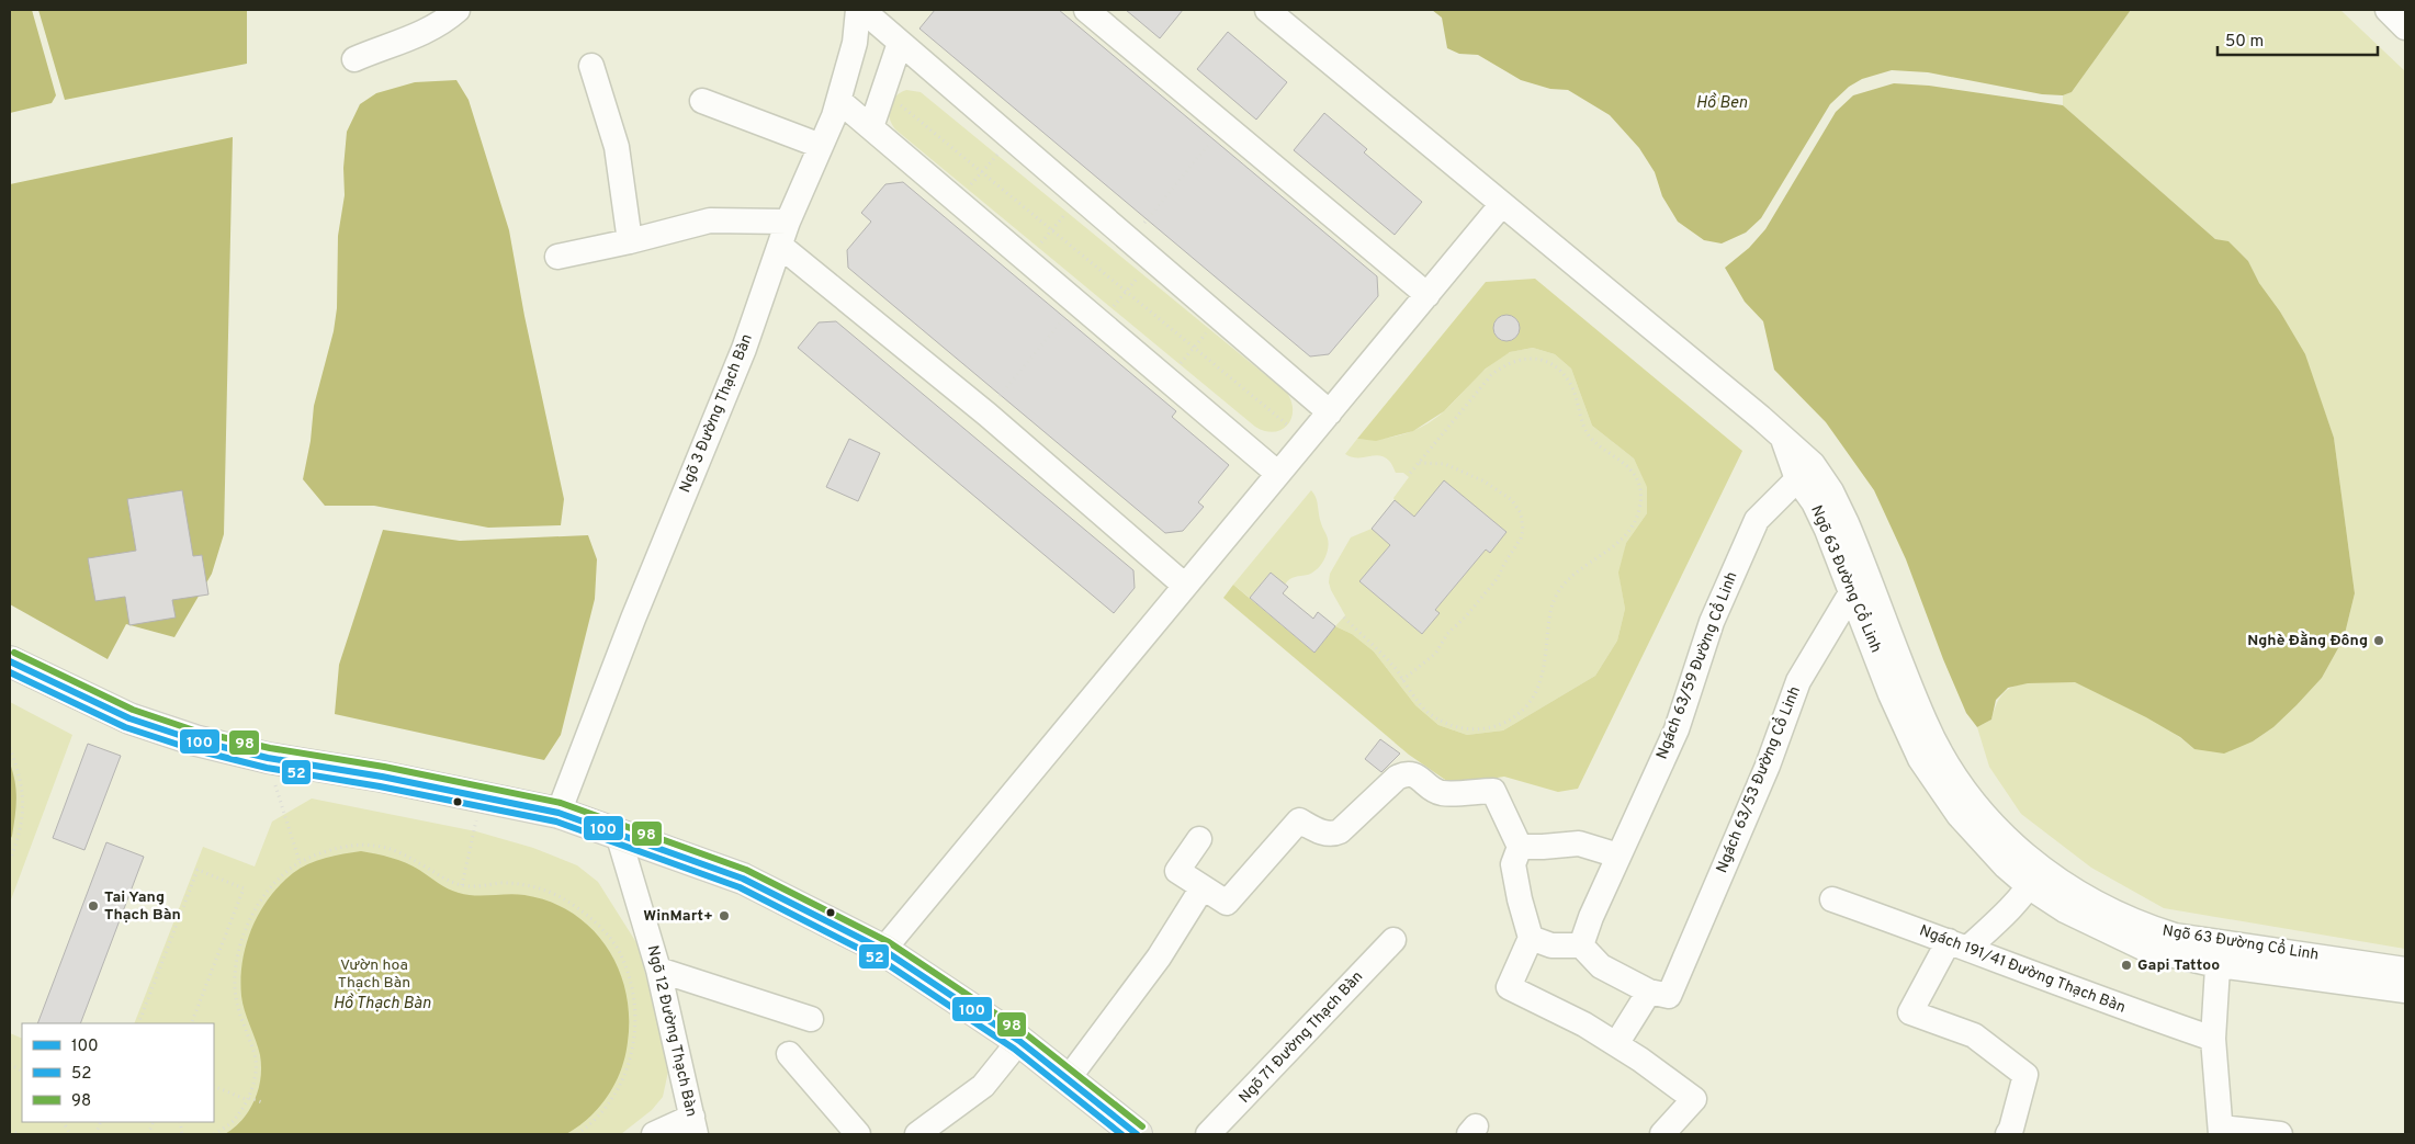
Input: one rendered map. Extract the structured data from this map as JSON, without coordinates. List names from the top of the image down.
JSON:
{
  "streets": {
    "street": [
      "Ngõ 3 Đường Thạch Bàn",
      "Ngõ 63 Đường Cổ Linh",
      "Ngách 63/59 Đường Cổ Linh",
      "Ngách 63/53 Đường Cổ Linh",
      "Ngách 191/41 Đường Thạch Bàn",
      "Ngõ 12 Đường Thạch Bàn",
      "Ngõ 71 Đường Thạch Bàn"
    ]
  },
  "crossings": [
    ["Ngõ 63 Đường Cổ Linh", "Ngách 63/59 Đường Cổ Linh"],
    ["Ngõ 63 Đường Cổ Linh", "Ngách 63/53 Đường Cổ Linh"]
  ],
  "water": ["Hồ Ben", "Hồ Thạch Bàn"],
  "parks": ["Vườn hoa Thạch Bàn"],
  "places": [
    "Nghè Đằng Đông",
    "Tai Yang Thạch Bàn",
    "WinMart+",
    "Gapi Tattoo"
  ],
  "lines": ["transit line 98", "transit line 100", "transit line 52"],
  "legend": ["100", "52", "98"],
  "scale_bar": "50 m"
}
